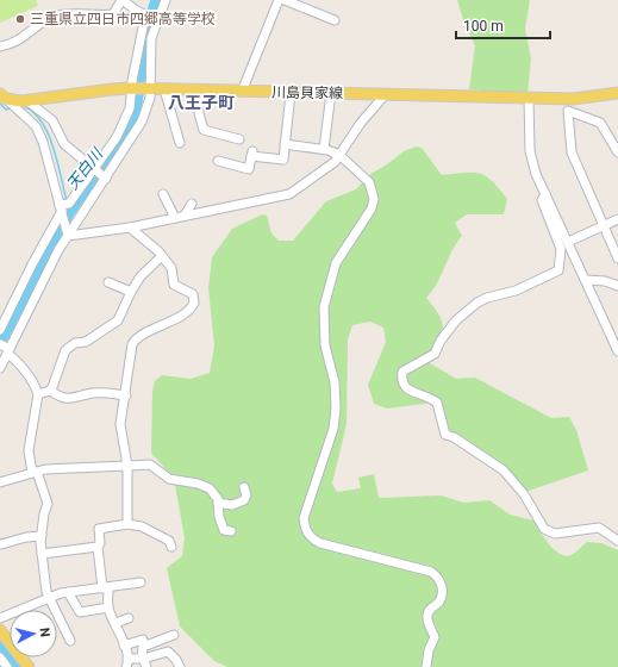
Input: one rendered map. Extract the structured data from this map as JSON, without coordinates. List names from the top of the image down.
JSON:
{
  "streets": {
    "main road": ["川島貝家線"]
  },
  "districts": ["八王子町"],
  "water": ["天白川"],
  "places": ["三重県立四日市四郷高等学校"],
  "scale_bar": "100 m",
  "north": "right"
}
